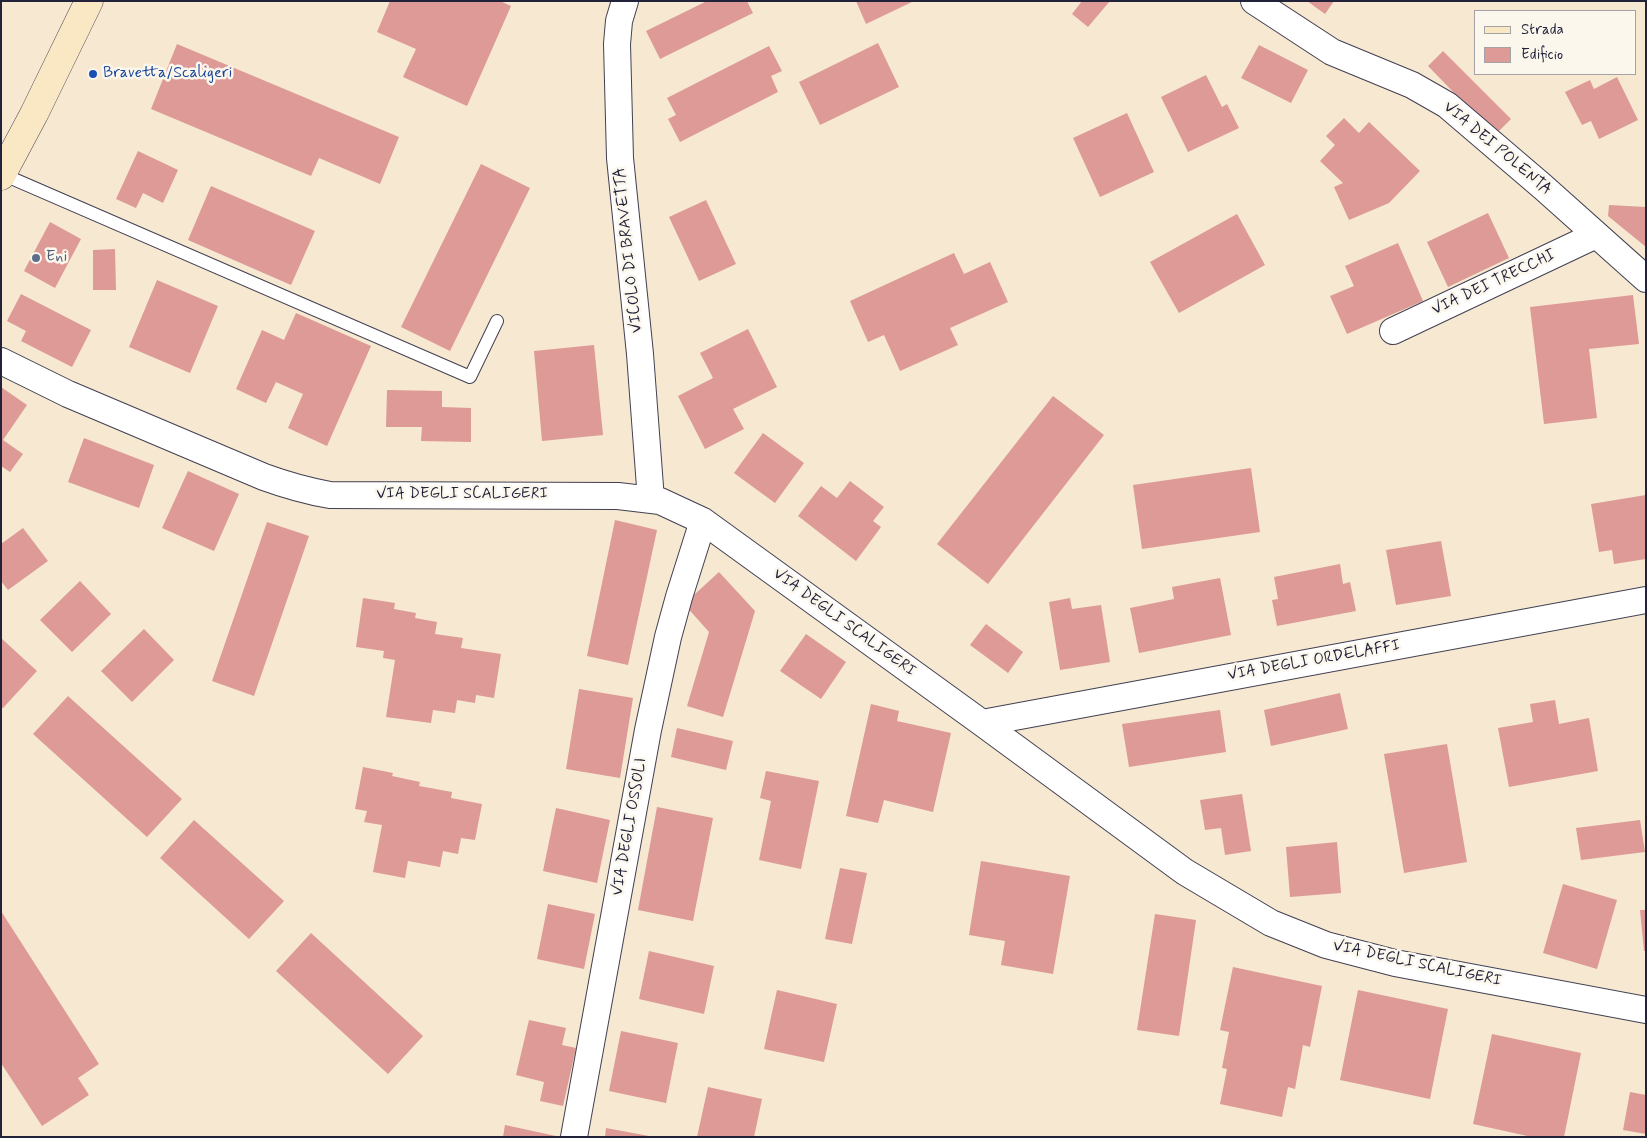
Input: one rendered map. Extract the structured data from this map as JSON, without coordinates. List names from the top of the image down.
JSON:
{
  "streets": {
    "street": [
      "VIA DEI POLENTA",
      "VICOLO DI BRAVETTA",
      "VIA DEI TRECCHI",
      "VIA DEGLI SCALIGERI",
      "VIA DEGLI ORDELAFFI",
      "VIA DEGLI OSSOLI"
    ]
  },
  "crossings": [
    ["VIA DEI POLENTA", "VIA DEI TRECCHI"],
    ["VICOLO DI BRAVETTA", "VIA DEGLI SCALIGERI"],
    ["VIA DEGLI SCALIGERI", "VIA DEGLI ORDELAFFI"],
    ["VIA DEGLI SCALIGERI", "VIA DEGLI OSSOLI"]
  ],
  "places": ["Bravetta/Scaligeri", "Eni"],
  "legend": ["Strada", "Edificio"]
}
